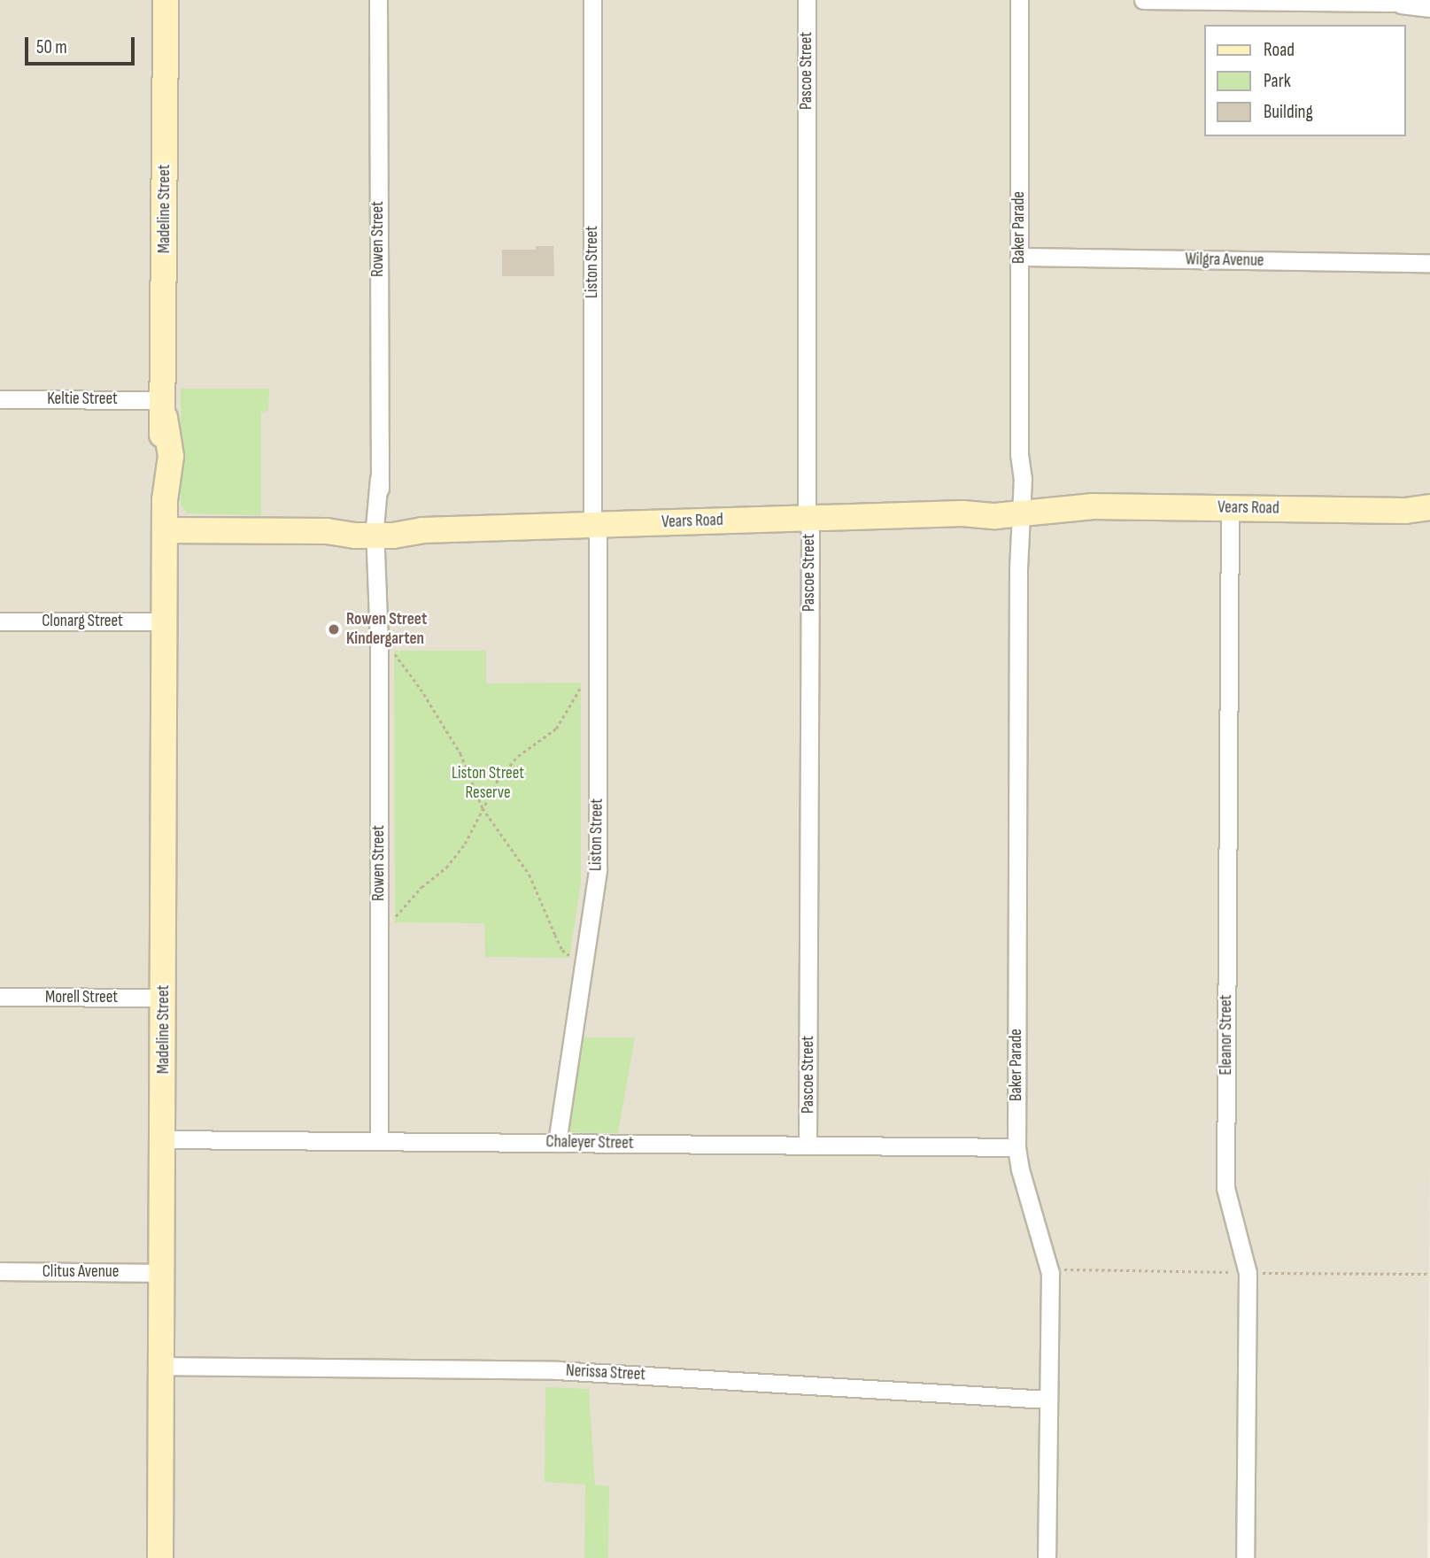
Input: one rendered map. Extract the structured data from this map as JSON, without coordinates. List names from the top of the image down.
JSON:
{
  "streets": {
    "street": [
      "Pascoe Street",
      "Madeline Street",
      "Baker Parade",
      "Rowen Street",
      "Wilgra Avenue",
      "Liston Street",
      "Keltie Street",
      "Vears Road",
      "Clonarg Street",
      "Morell Street",
      "Eleanor Street",
      "Chaleyer Street",
      "Clitus Avenue",
      "Nerissa Street"
    ]
  },
  "crossings": [
    ["Pascoe Street", "Vears Road"],
    ["Pascoe Street", "Chaleyer Street"],
    ["Madeline Street", "Keltie Street"],
    ["Madeline Street", "Vears Road"],
    ["Madeline Street", "Clonarg Street"],
    ["Madeline Street", "Morell Street"],
    ["Madeline Street", "Chaleyer Street"],
    ["Madeline Street", "Clitus Avenue"],
    ["Madeline Street", "Nerissa Street"],
    ["Baker Parade", "Wilgra Avenue"],
    ["Baker Parade", "Vears Road"],
    ["Baker Parade", "Chaleyer Street"],
    ["Baker Parade", "Nerissa Street"],
    ["Rowen Street", "Vears Road"],
    ["Rowen Street", "Chaleyer Street"],
    ["Liston Street", "Vears Road"],
    ["Liston Street", "Chaleyer Street"],
    ["Vears Road", "Eleanor Street"]
  ],
  "parks": ["Liston Street Reserve"],
  "places": ["Rowen Street Kindergarten"],
  "legend": ["Road", "Park", "Building"],
  "scale_bar": "50 m"
}
